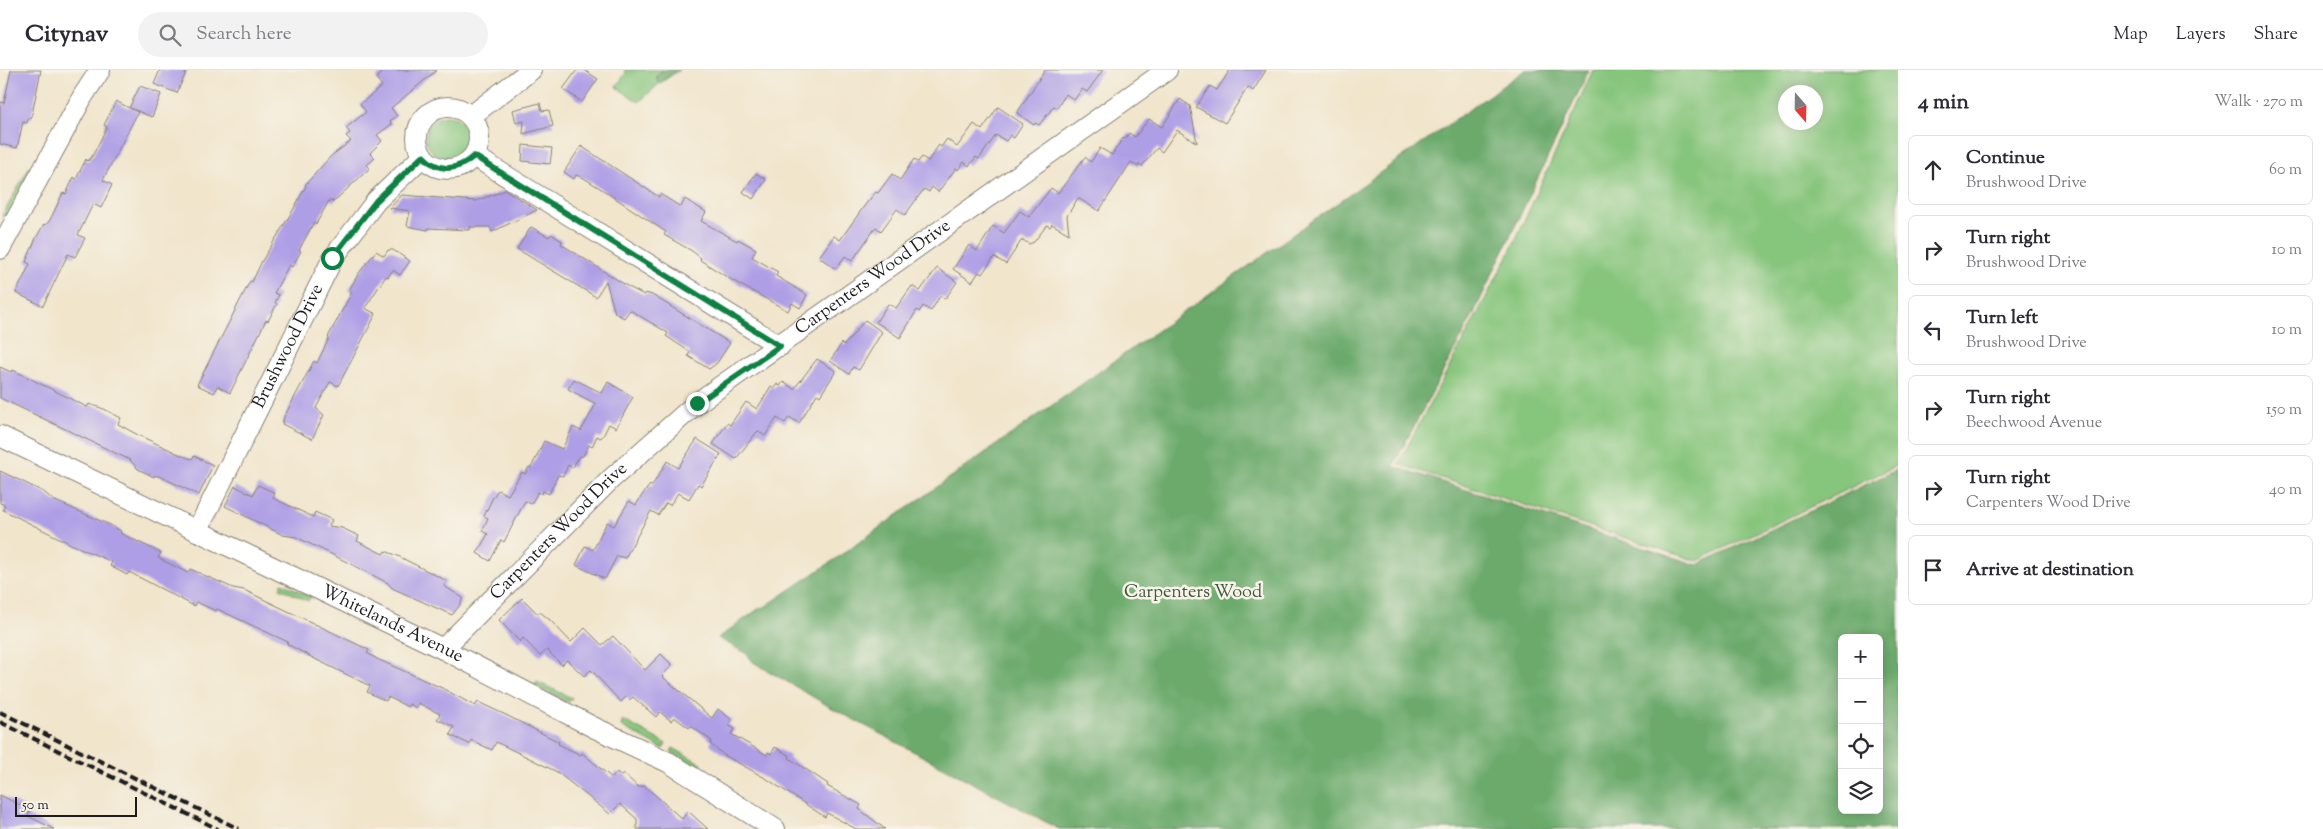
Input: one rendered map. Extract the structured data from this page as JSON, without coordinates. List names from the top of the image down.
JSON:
{
  "streets": {
    "street": ["Carpenters Wood Drive", "Brushwood Drive", "Whitelands Avenue"]
  },
  "crossings": [
    ["Carpenters Wood Drive", "Whitelands Avenue"],
    ["Brushwood Drive", "Whitelands Avenue"]
  ],
  "parks": ["Carpenters Wood"],
  "scale_bar": "50 m",
  "north": "bottom",
  "page": {
    "header": "Citynav",
    "search": "Search here",
    "nav": ["Map", "Layers", "Share"],
    "heading": ["4 min", "Walk · 270 m"],
    "list": [
      ["Continue", "Brushwood Drive", "60 m"],
      ["Turn right", "Brushwood Drive", "10 m"],
      ["Turn left", "Brushwood Drive", "10 m"],
      ["Turn right", "Beechwood Avenue", "150 m"],
      ["Turn right", "Carpenters Wood Drive", "40 m"],
      "Arrive at destination"
    ],
    "map_buttons": ["+", "−"],
    "scale": "50 m"
  }
}
